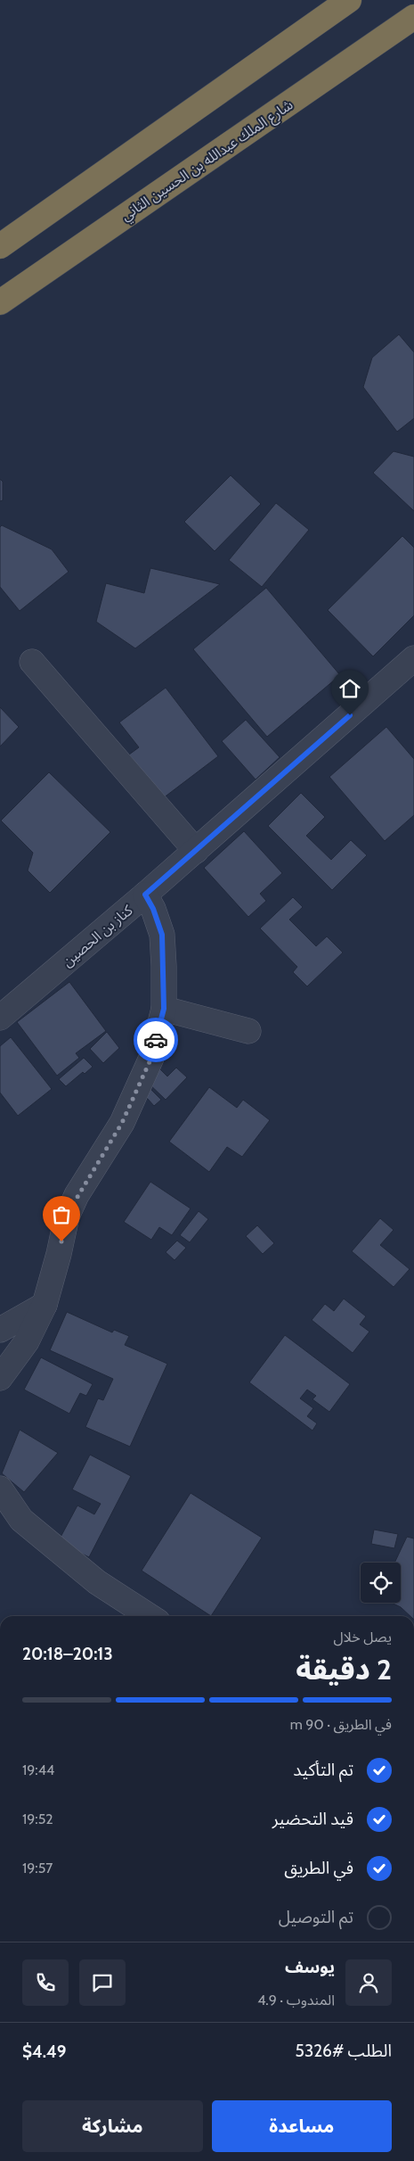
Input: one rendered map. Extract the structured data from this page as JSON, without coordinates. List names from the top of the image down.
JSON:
{
  "streets": {
    "highway": ["شارع الملك عبدالله بن الحسين الثاني"],
    "street": ["كناز بن الحصين"]
  },
  "page": {
    "heading": ["2 دقيقة", "يصل خلال", "20:13–20:18"],
    "panel": [
      "يوسف",
      "المندوب · 4.9",
      "الطلب #5326",
      "$4.49"
    ],
    "bar": "في الطريق · 90 m",
    "list": [
      ["تم التأكيد", "19:44"],
      ["قيد التحضير", "19:52"],
      ["في الطريق", "19:57"],
      "تم التوصيل"
    ],
    "buttons": ["مساعدة", "مشاركة"]
  }
}
